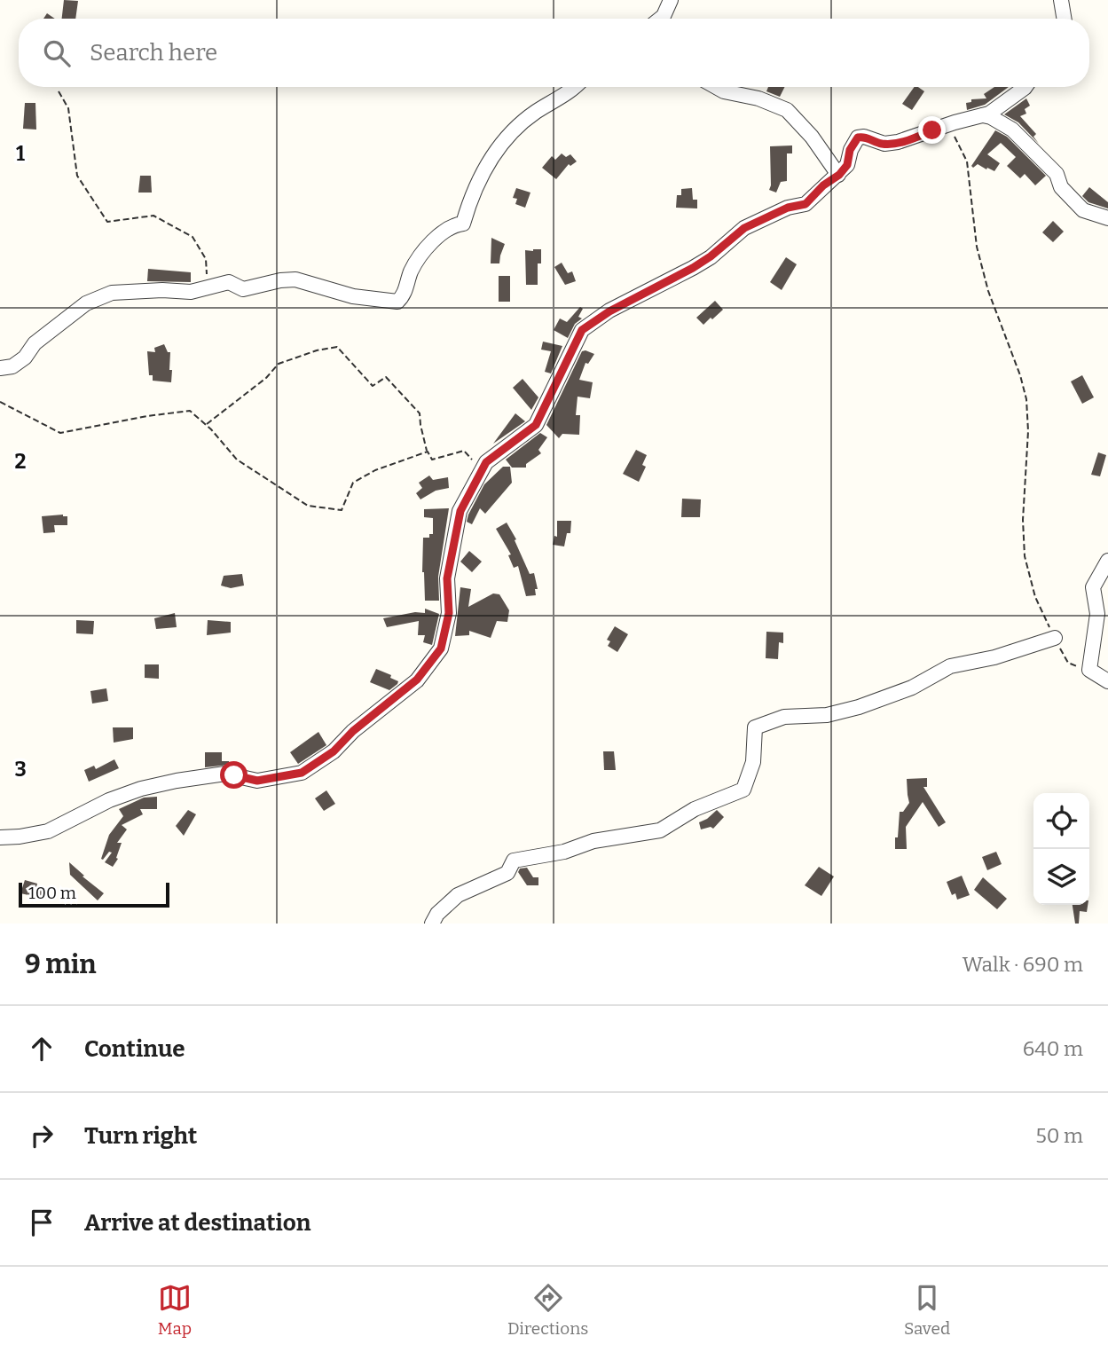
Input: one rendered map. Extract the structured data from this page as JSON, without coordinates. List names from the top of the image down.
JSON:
{
  "scale_bar": "100 m",
  "page": {
    "search": "Search here",
    "scale": "100 m",
    "heading": ["9 min", "Walk · 690 m"],
    "list": [
      ["Continue", "640 m"],
      ["Turn right", "50 m"],
      "Arrive at destination"
    ],
    "nav": ["Map", "Directions", "Saved"]
  },
  "grid": {
    "rows": ["1", "2", "3"]
  }
}
